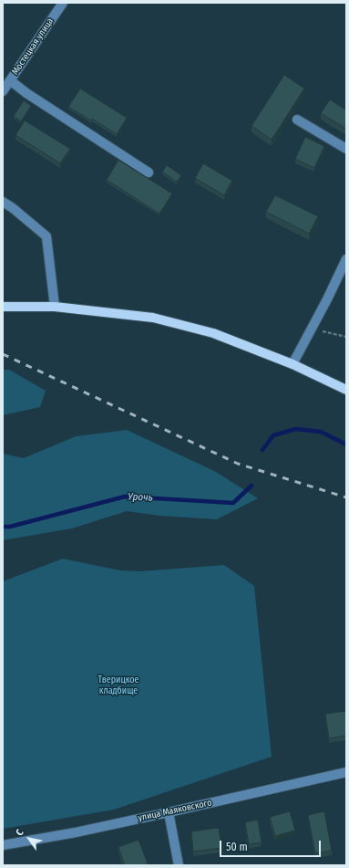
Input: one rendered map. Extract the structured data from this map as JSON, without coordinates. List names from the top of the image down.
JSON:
{
  "streets": {
    "street": ["Мостецкая улица", "улица Маяковского"]
  },
  "water": ["Урочь"],
  "parks": ["Тверицкое кладбище"],
  "scale_bar": "50 m",
  "north": "top left"
}
